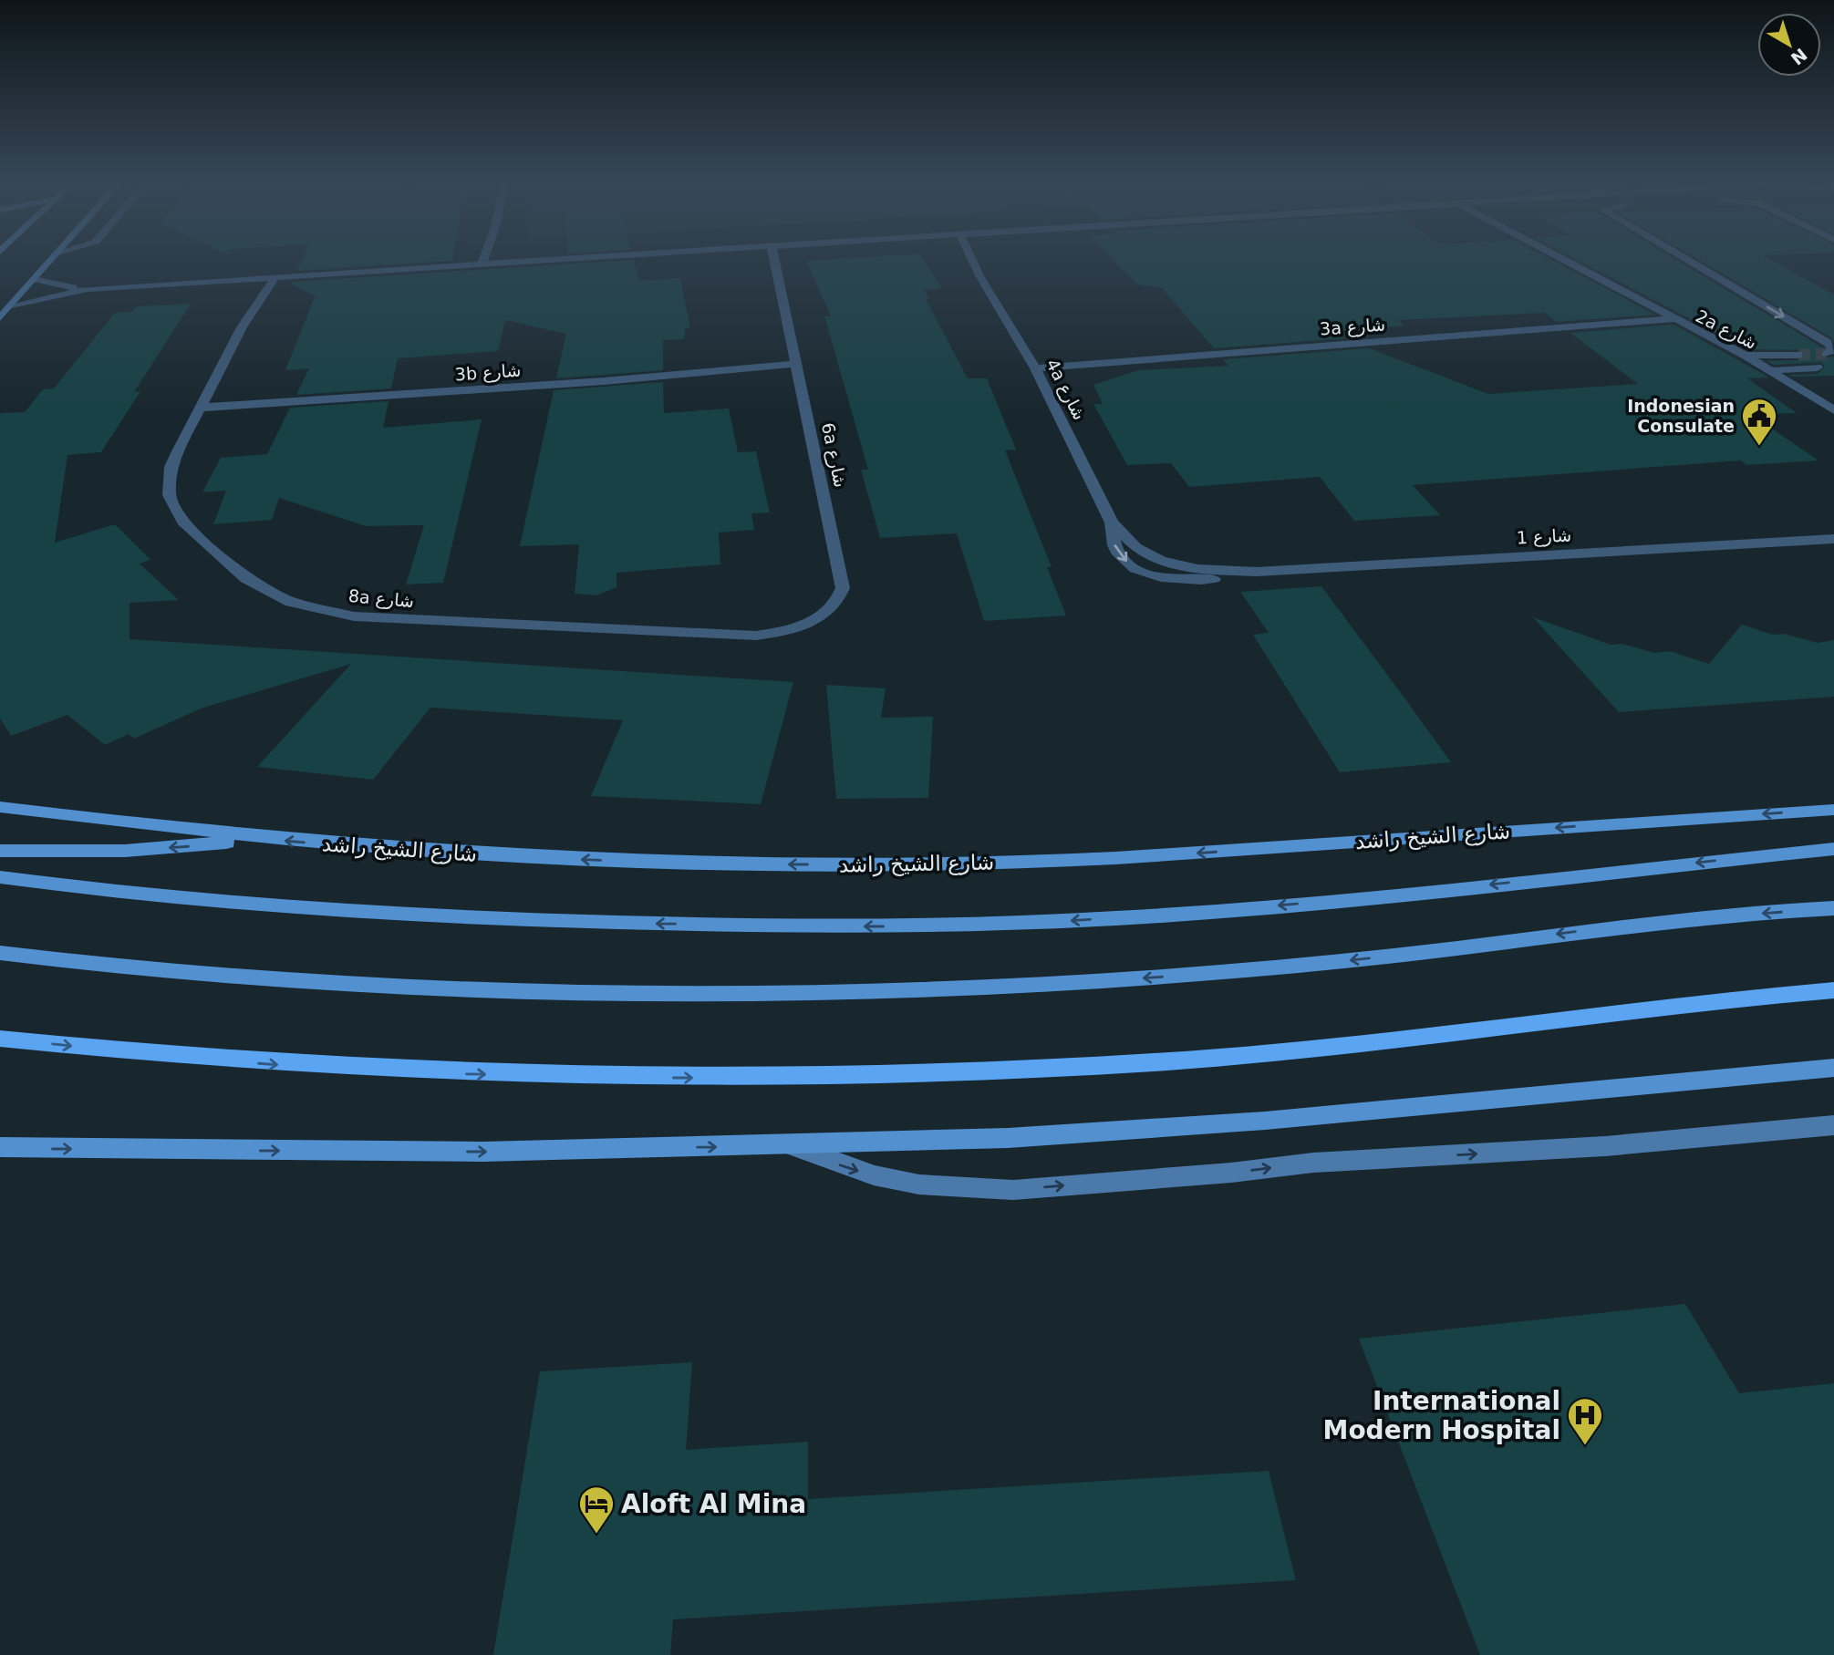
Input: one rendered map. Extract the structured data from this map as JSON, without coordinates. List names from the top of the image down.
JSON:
{
  "streets": {
    "main road": ["شارع الشيخ راشد"],
    "street": [
      "3a شارع",
      "2a شارع",
      "3b شارع",
      "4a شارع",
      "6a شارع",
      "شارع 1",
      "8a شارع"
    ]
  },
  "crossings": [
    ["3a شارع", "2a شارع"],
    ["3a شارع", "4a شارع"],
    ["3b شارع", "6a شارع"],
    ["3b شارع", "8a شارع"],
    ["4a شارع", "شارع 1"],
    ["6a شارع", "8a شارع"]
  ],
  "places": {
    "public building": ["Indonesian Consulate"],
    "hospital": ["International Modern Hospital"],
    "hotel": ["Aloft Al Mina"]
  },
  "north": "bottom right"
}
